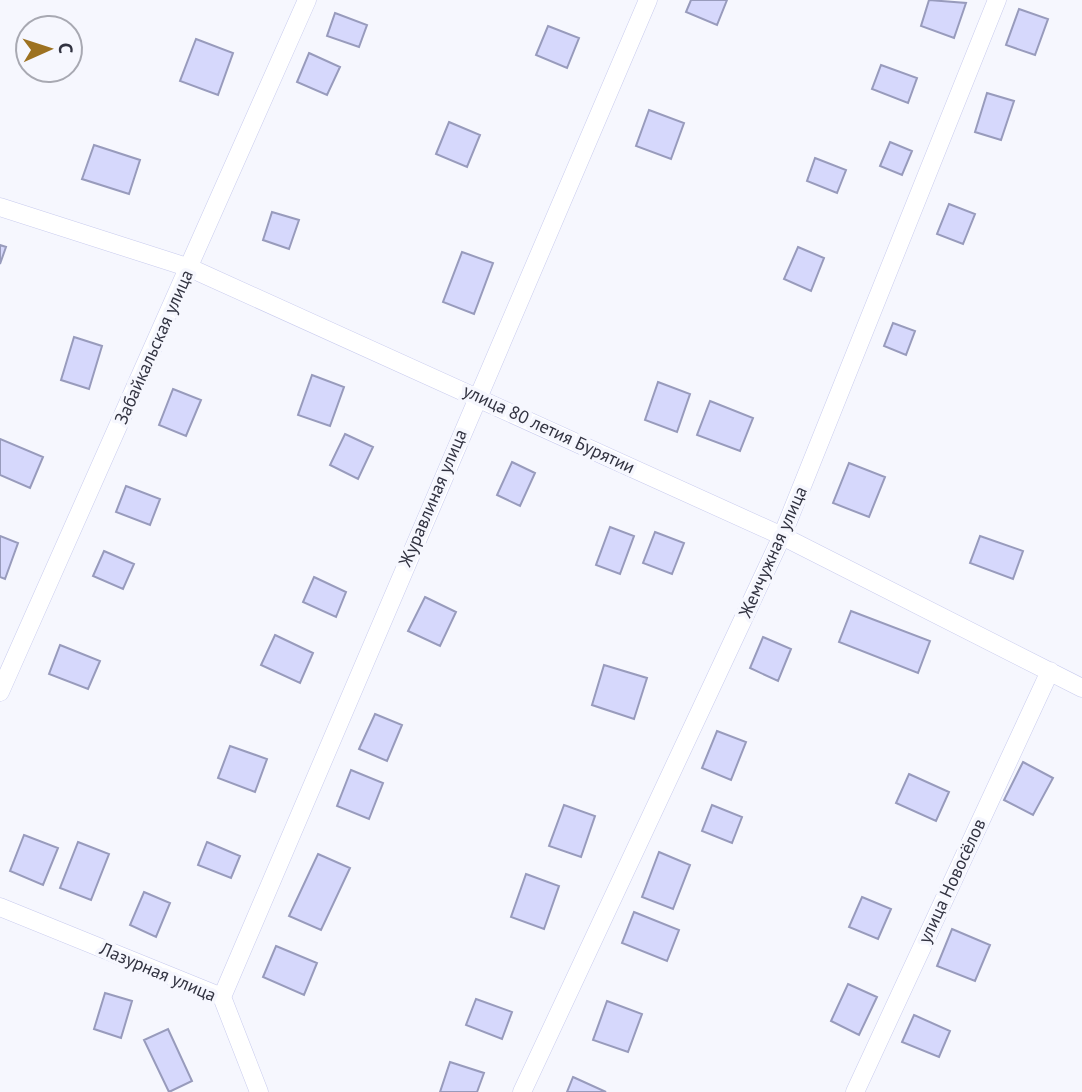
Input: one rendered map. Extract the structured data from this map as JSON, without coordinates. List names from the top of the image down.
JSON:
{
  "streets": {
    "street": [
      "Забайкальская улица",
      "улица 80 летия Бурятии",
      "Журавлиная улица",
      "Жемчужная улица",
      "улица Новосёлов",
      "Лазурная улица"
    ]
  },
  "crossings": [
    ["Забайкальская улица", "улица 80 летия Бурятии"],
    ["улица 80 летия Бурятии", "Журавлиная улица"],
    ["улица 80 летия Бурятии", "Жемчужная улица"],
    ["улица 80 летия Бурятии", "улица Новосёлов"],
    ["Журавлиная улица", "Лазурная улица"]
  ],
  "north": "right"
}
